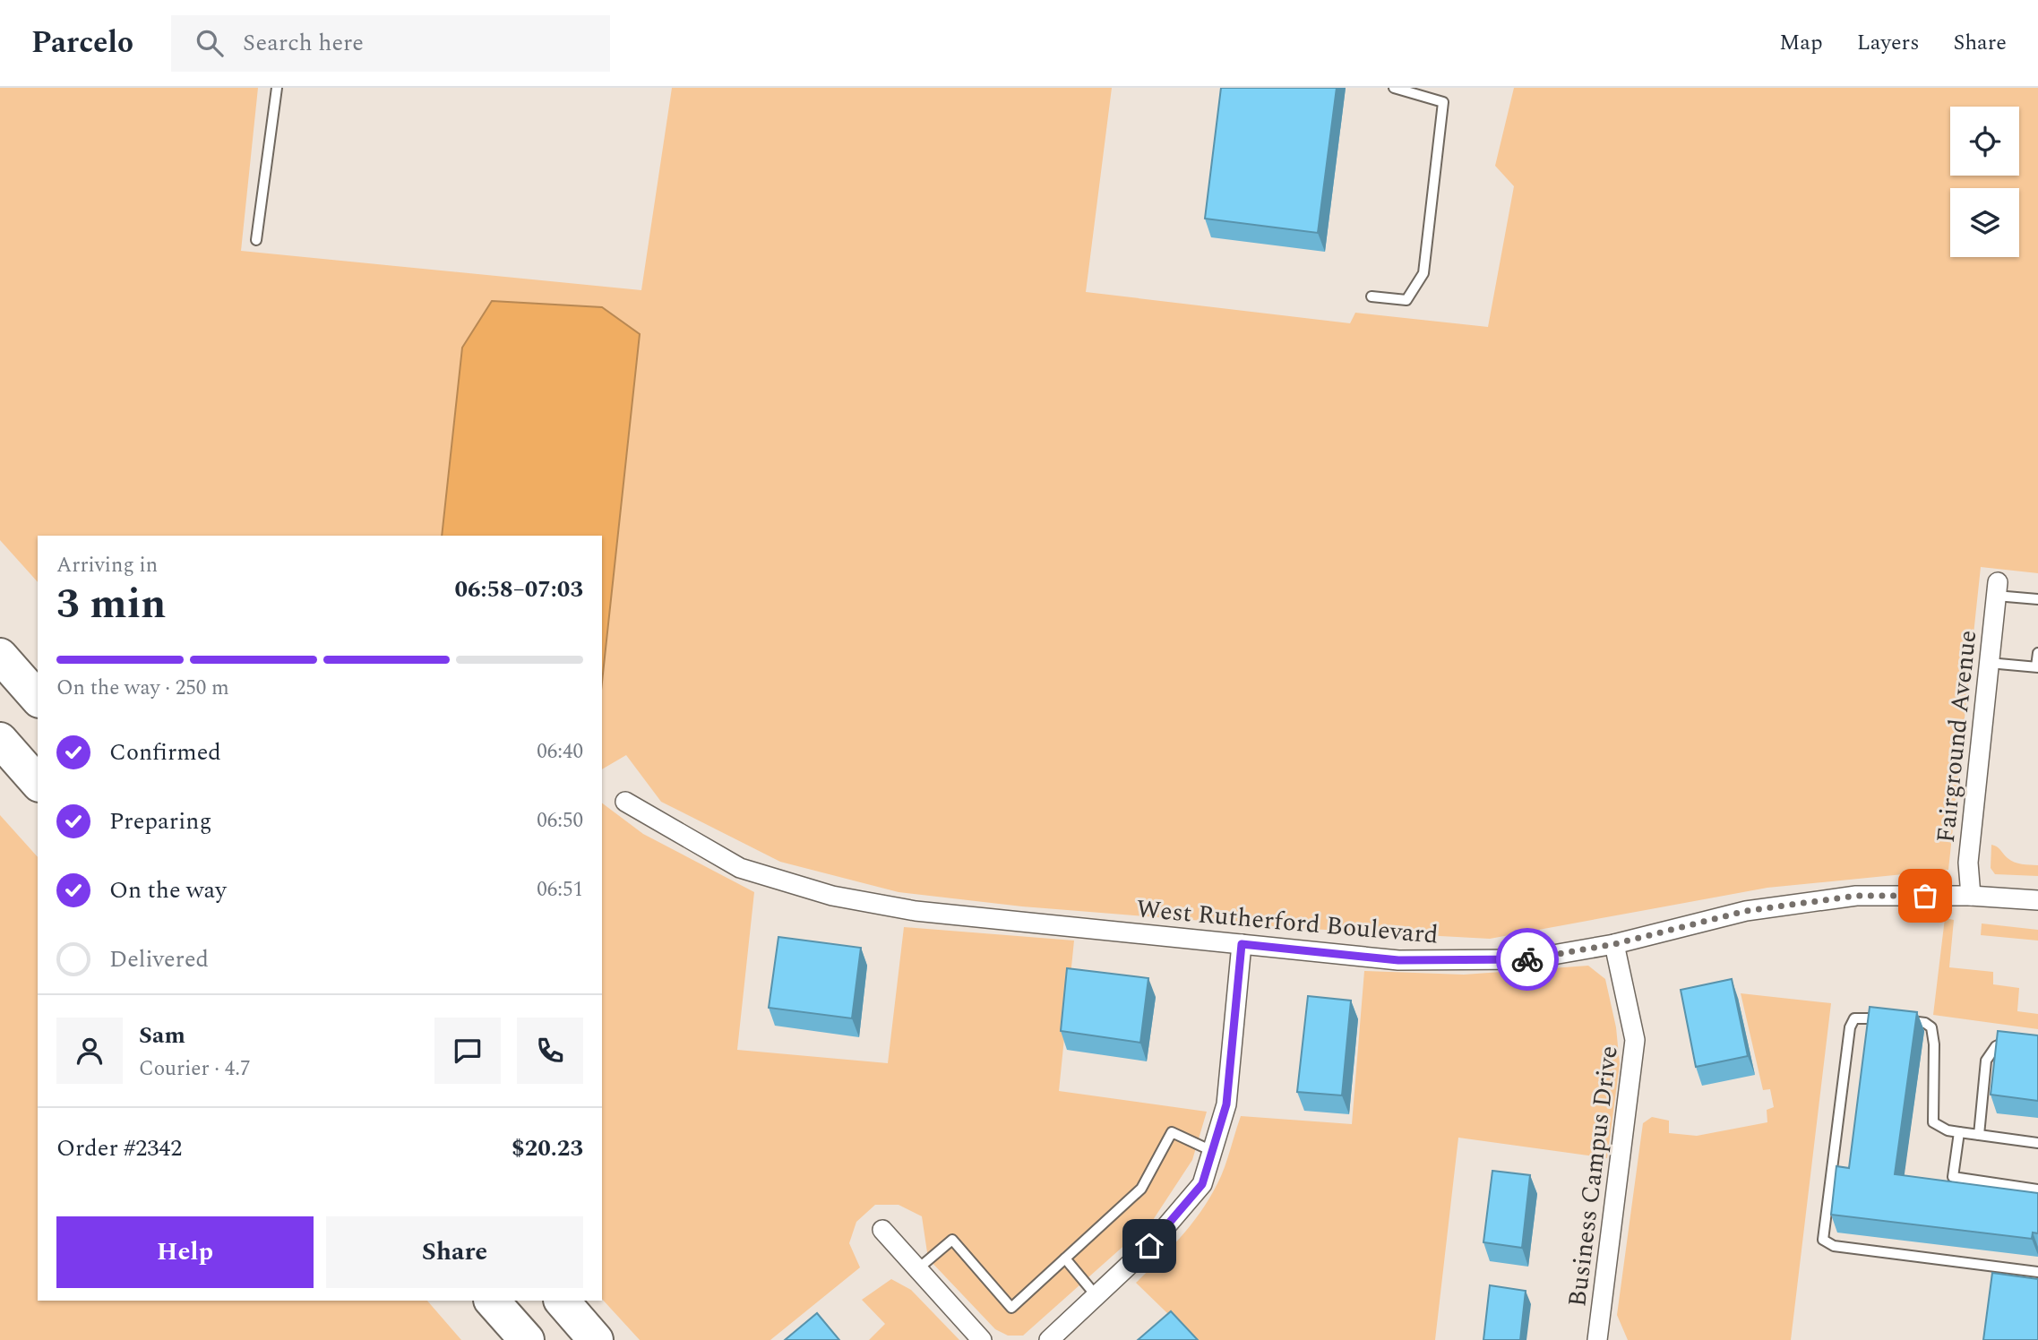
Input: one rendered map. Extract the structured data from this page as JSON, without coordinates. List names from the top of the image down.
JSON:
{
  "streets": {
    "street": ["Fairground Avenue", "West Rutherford Boulevard", "Business Campus Drive"]
  },
  "crossings": [
    ["Fairground Avenue", "West Rutherford Boulevard"],
    ["West Rutherford Boulevard", "Business Campus Drive"]
  ],
  "page": {
    "header": "Parcelo",
    "search": "Search here",
    "nav": ["Map", "Layers", "Share"],
    "heading": ["3 min", "Arriving in", "06:58–07:03"],
    "panel": [
      "Sam",
      "Courier · 4.7",
      "Order #2342",
      "$20.23"
    ],
    "bar": "On the way · 250 m",
    "list": [
      ["Confirmed", "06:40"],
      ["Preparing", "06:50"],
      ["On the way", "06:51"],
      "Delivered"
    ],
    "buttons": ["Help", "Share"]
  }
}
